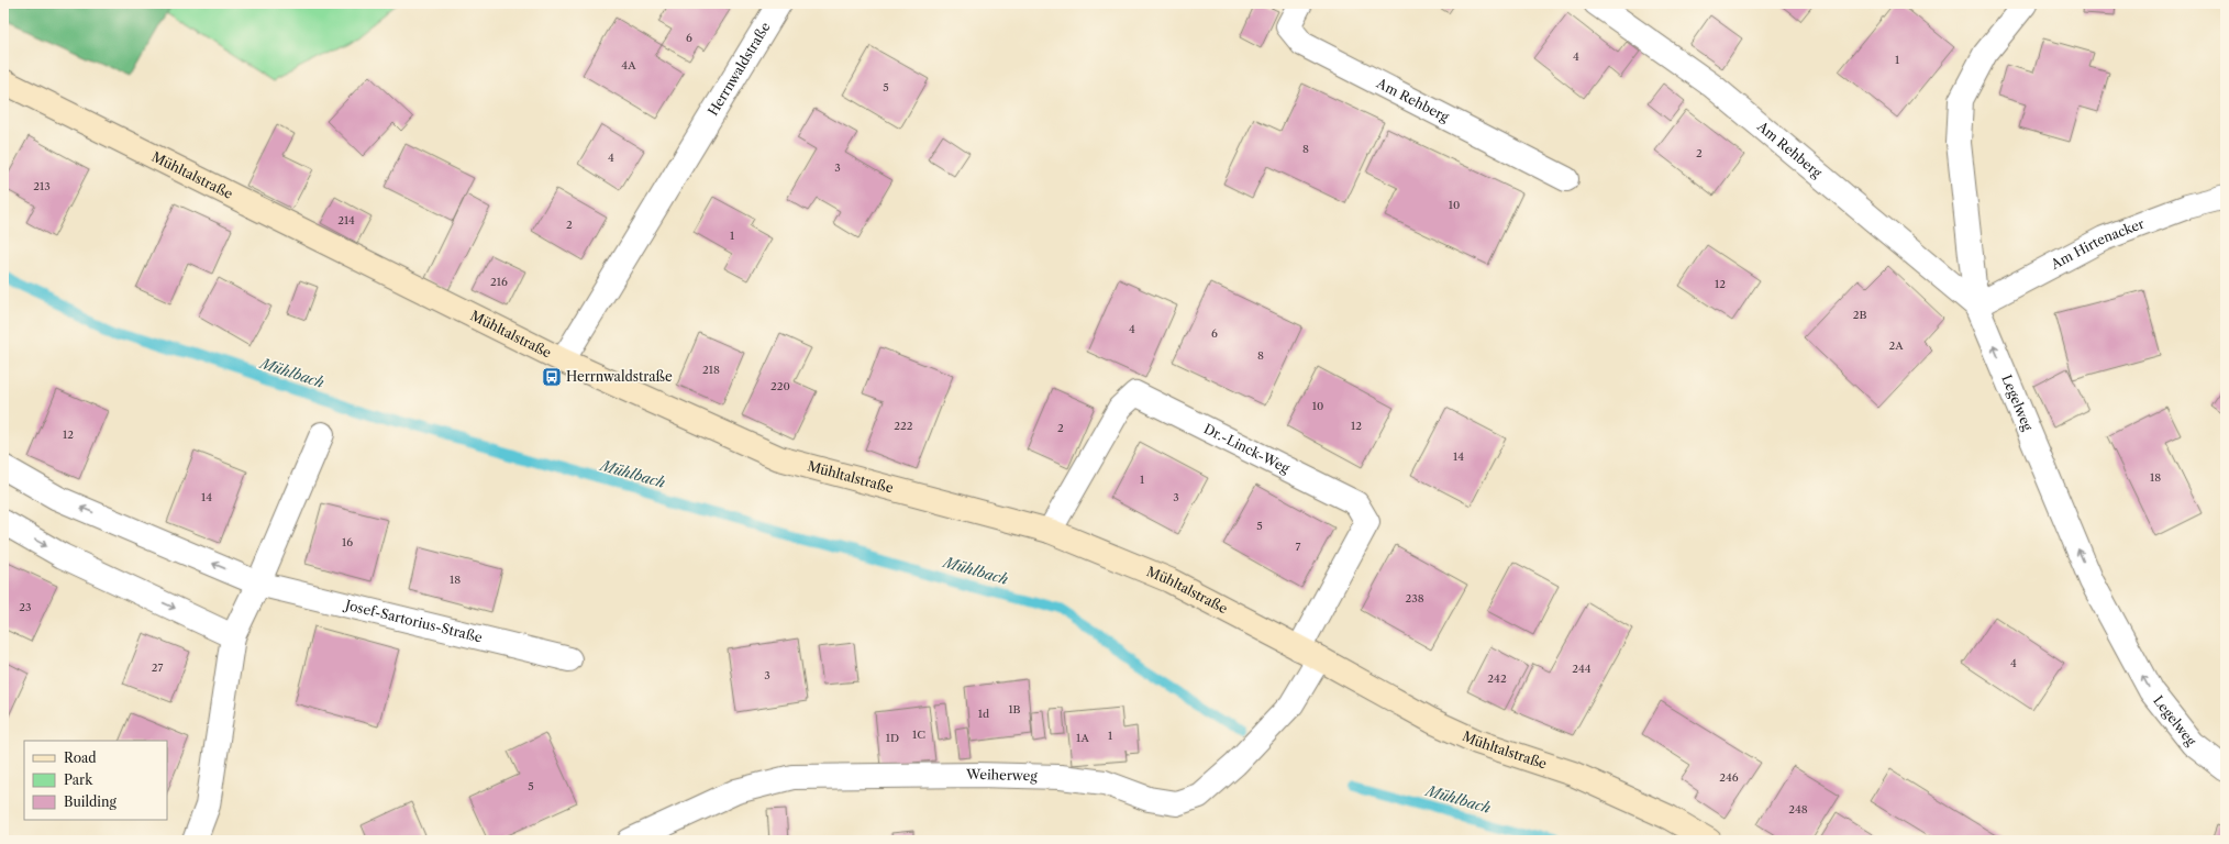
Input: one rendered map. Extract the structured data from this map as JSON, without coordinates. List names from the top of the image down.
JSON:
{
  "streets": {
    "main road": ["Mühltalstraße"],
    "street": [
      "Herrnwaldstraße",
      "Am Rehberg",
      "Am Hirtenacker",
      "Legelweg",
      "Dr.-Linck-Weg",
      "Josef-Sartorius-Straße",
      "Weiherweg"
    ]
  },
  "crossings": [
    ["Herrnwaldstraße", "Mühltalstraße"],
    ["Am Rehberg", "Am Hirtenacker"],
    ["Am Rehberg", "Legelweg"],
    ["Mühltalstraße", "Dr.-Linck-Weg"],
    ["Mühltalstraße", "Weiherweg"],
    ["Am Hirtenacker", "Legelweg"],
    ["Dr.-Linck-Weg", "Weiherweg"]
  ],
  "one_way": ["Legelweg"],
  "water": ["Mühlbach"],
  "places": {
    "bus stop": ["Herrnwaldstraße"]
  },
  "house_numbers": [
    "6",
    "4",
    "1",
    "4A",
    "5",
    "8",
    "2",
    "4",
    "3",
    "213",
    "10",
    "214",
    "2",
    "1",
    "216",
    "12",
    "2B",
    "4",
    "6",
    "2A",
    "8",
    "218",
    "220",
    "10",
    "222",
    "12",
    "2",
    "12",
    "14",
    "18",
    "1",
    "14",
    "3",
    "5",
    "16",
    "7",
    "18",
    "238",
    "23",
    "4",
    "27",
    "244",
    "3",
    "242",
    "1B",
    "1d",
    "1C",
    "1",
    "1D",
    "1A",
    "246",
    "5",
    "248"
  ],
  "legend": ["Road", "Park", "Building"]
}
